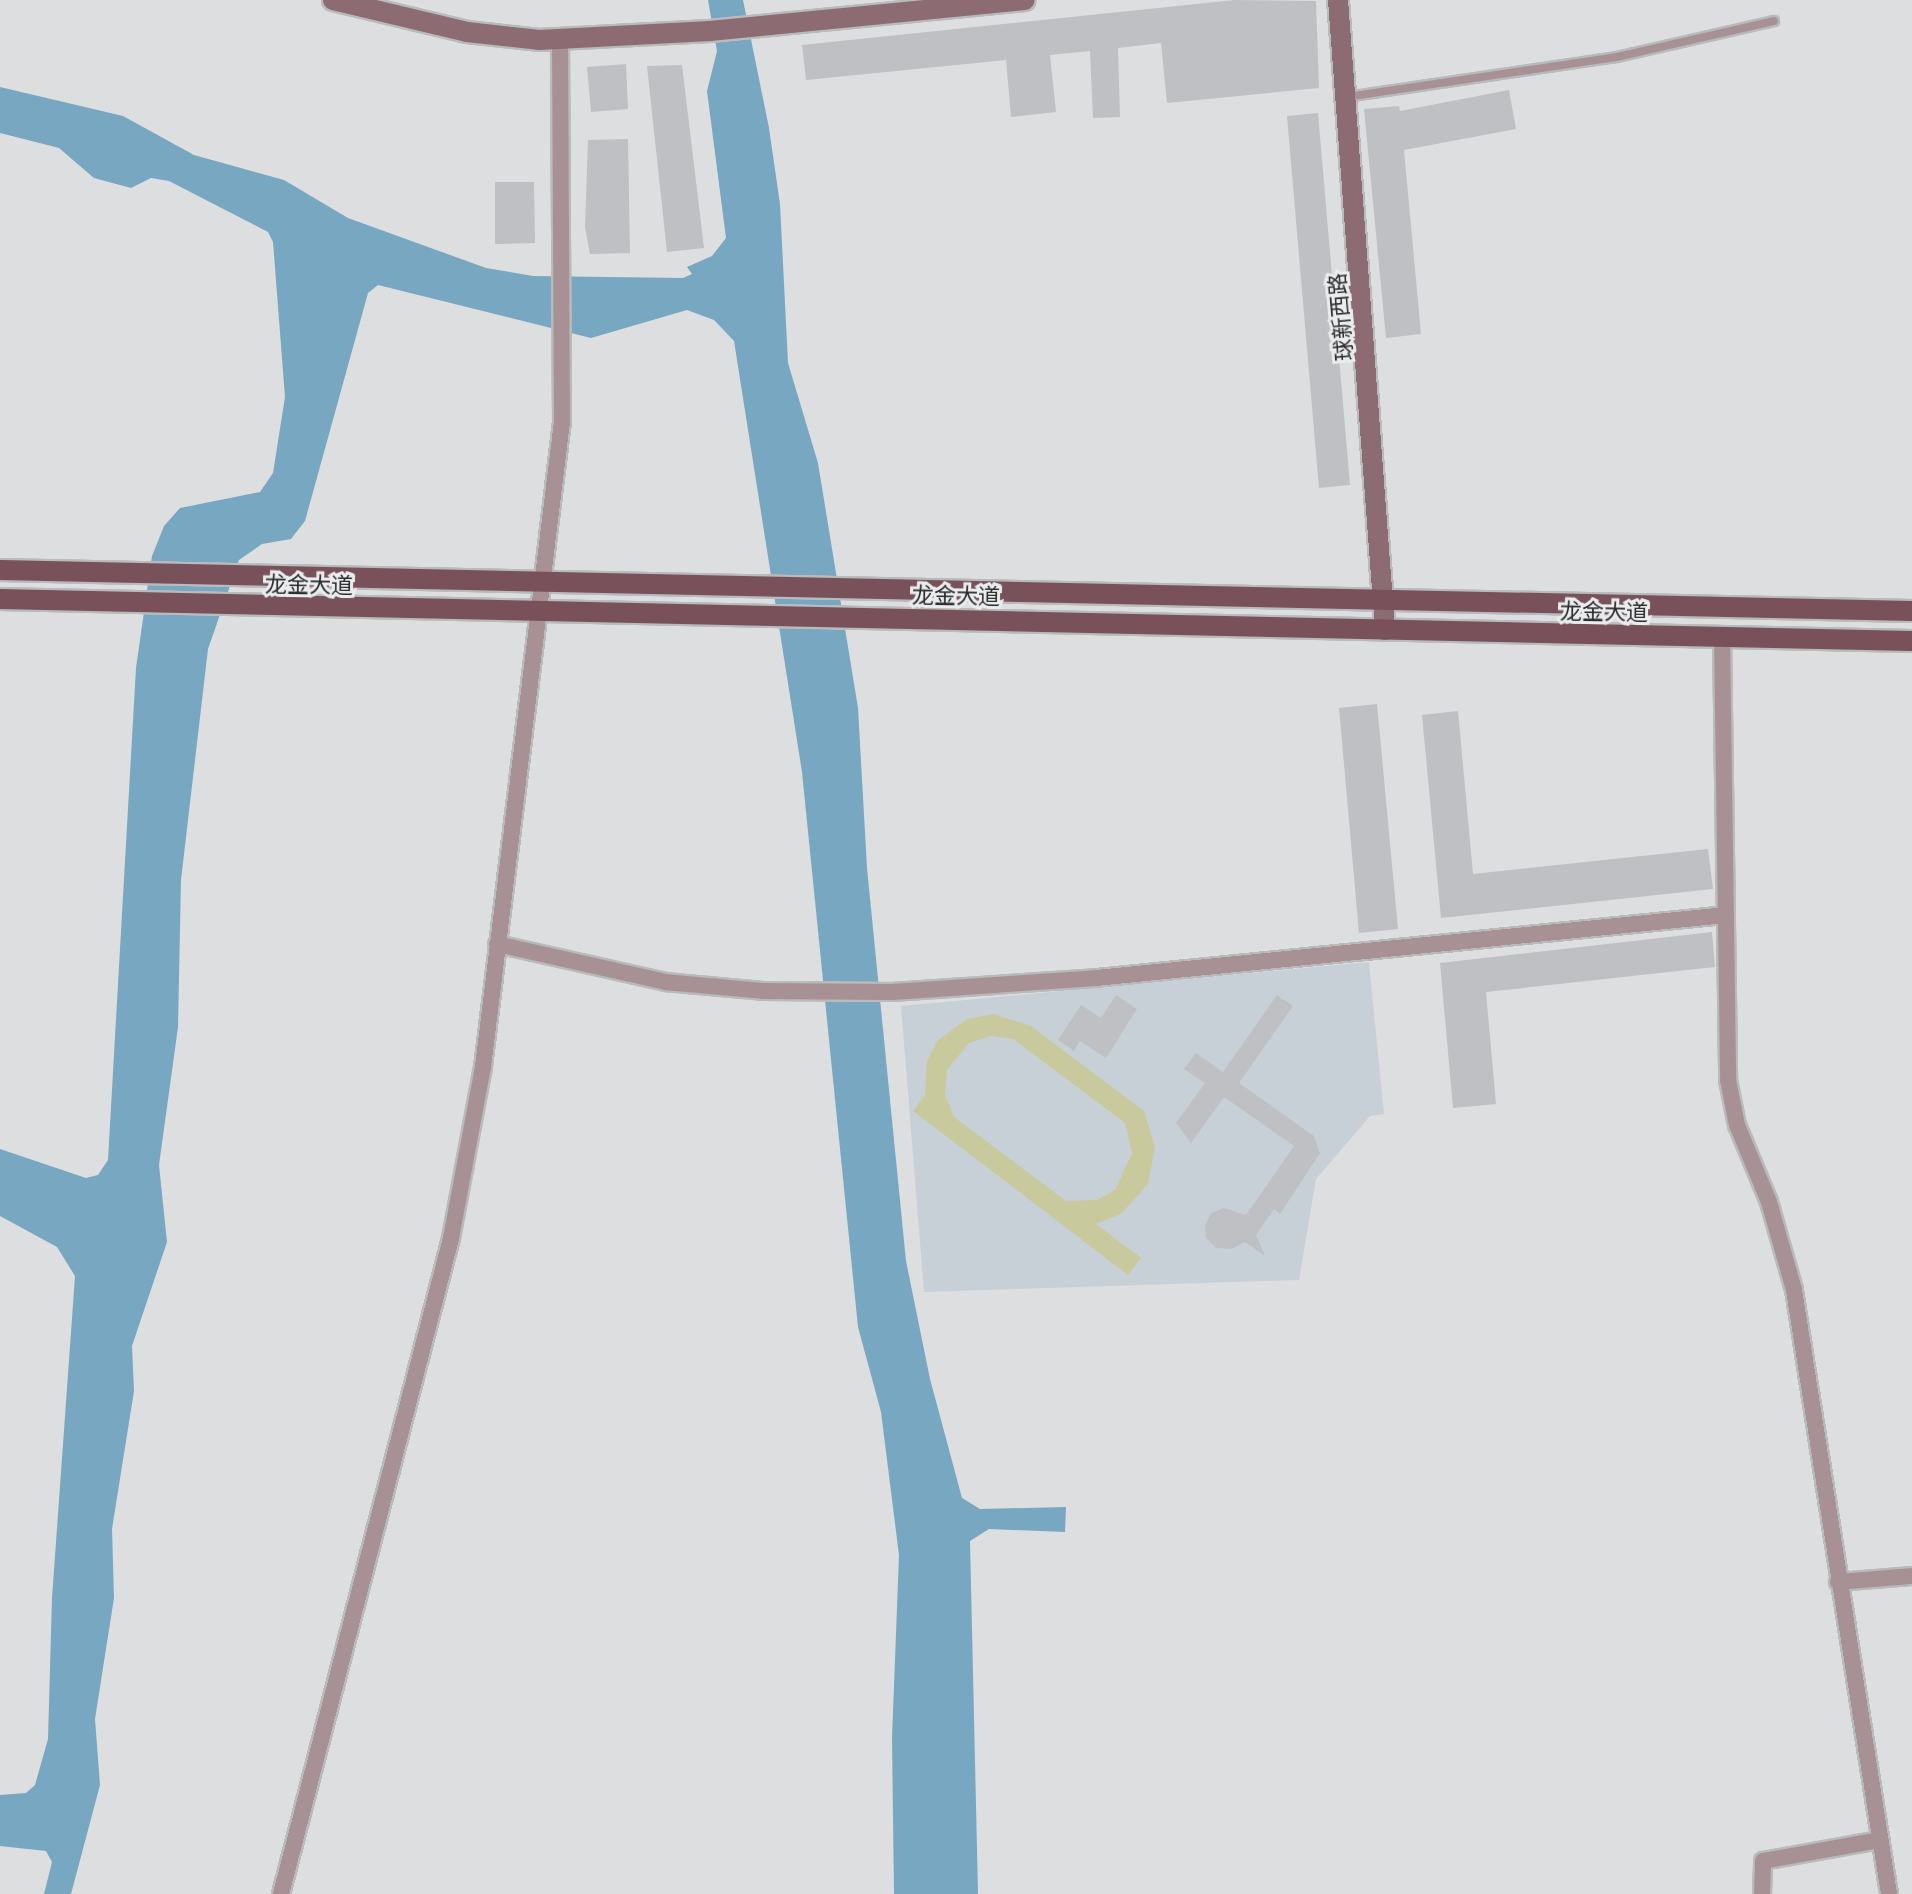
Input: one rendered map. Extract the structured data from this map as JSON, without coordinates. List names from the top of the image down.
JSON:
{
  "streets": {
    "main road": ["龙金大道"],
    "street": ["球新西路"]
  },
  "crossings": [
    ["球新西路", "龙金大道"]
  ]
}
